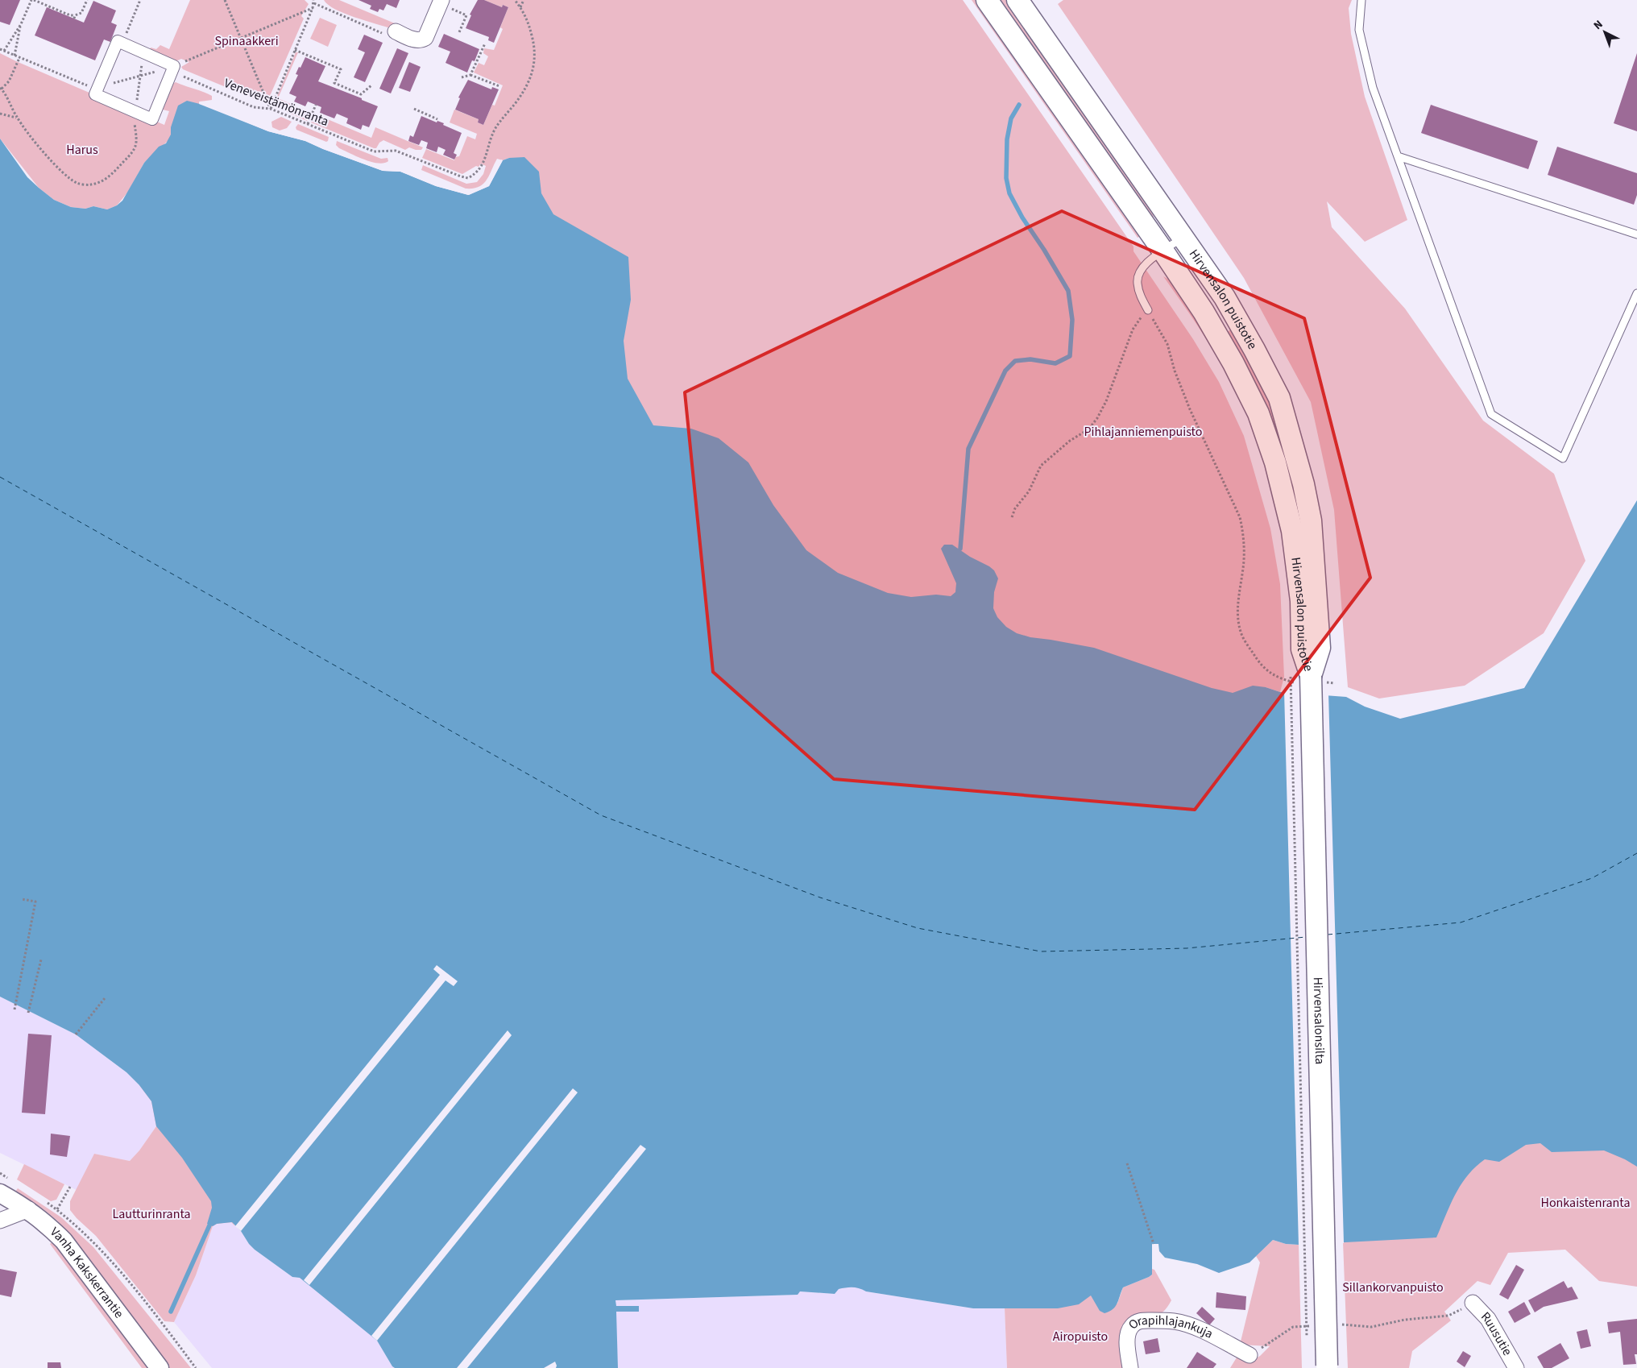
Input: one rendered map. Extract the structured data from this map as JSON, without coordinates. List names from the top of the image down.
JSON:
{
  "streets": {
    "main road": ["Hirvensalon puistotie", "Hirvensalonsilta"],
    "street": ["Vanha Kakskerrantie", "Ruusutie", "Orapihlajankuja"],
    "path": ["Veneveistämönranta"]
  },
  "crossings": [
    ["Hirvensalon puistotie", "Hirvensalonsilta"]
  ],
  "parks": [
    "Spinaakkeri",
    "Harus",
    "Pihlajanniemenpuisto",
    "Honkaistenranta",
    "Lautturinranta",
    "Sillankorvanpuisto",
    "Airopuisto"
  ],
  "north": "top left"
}
